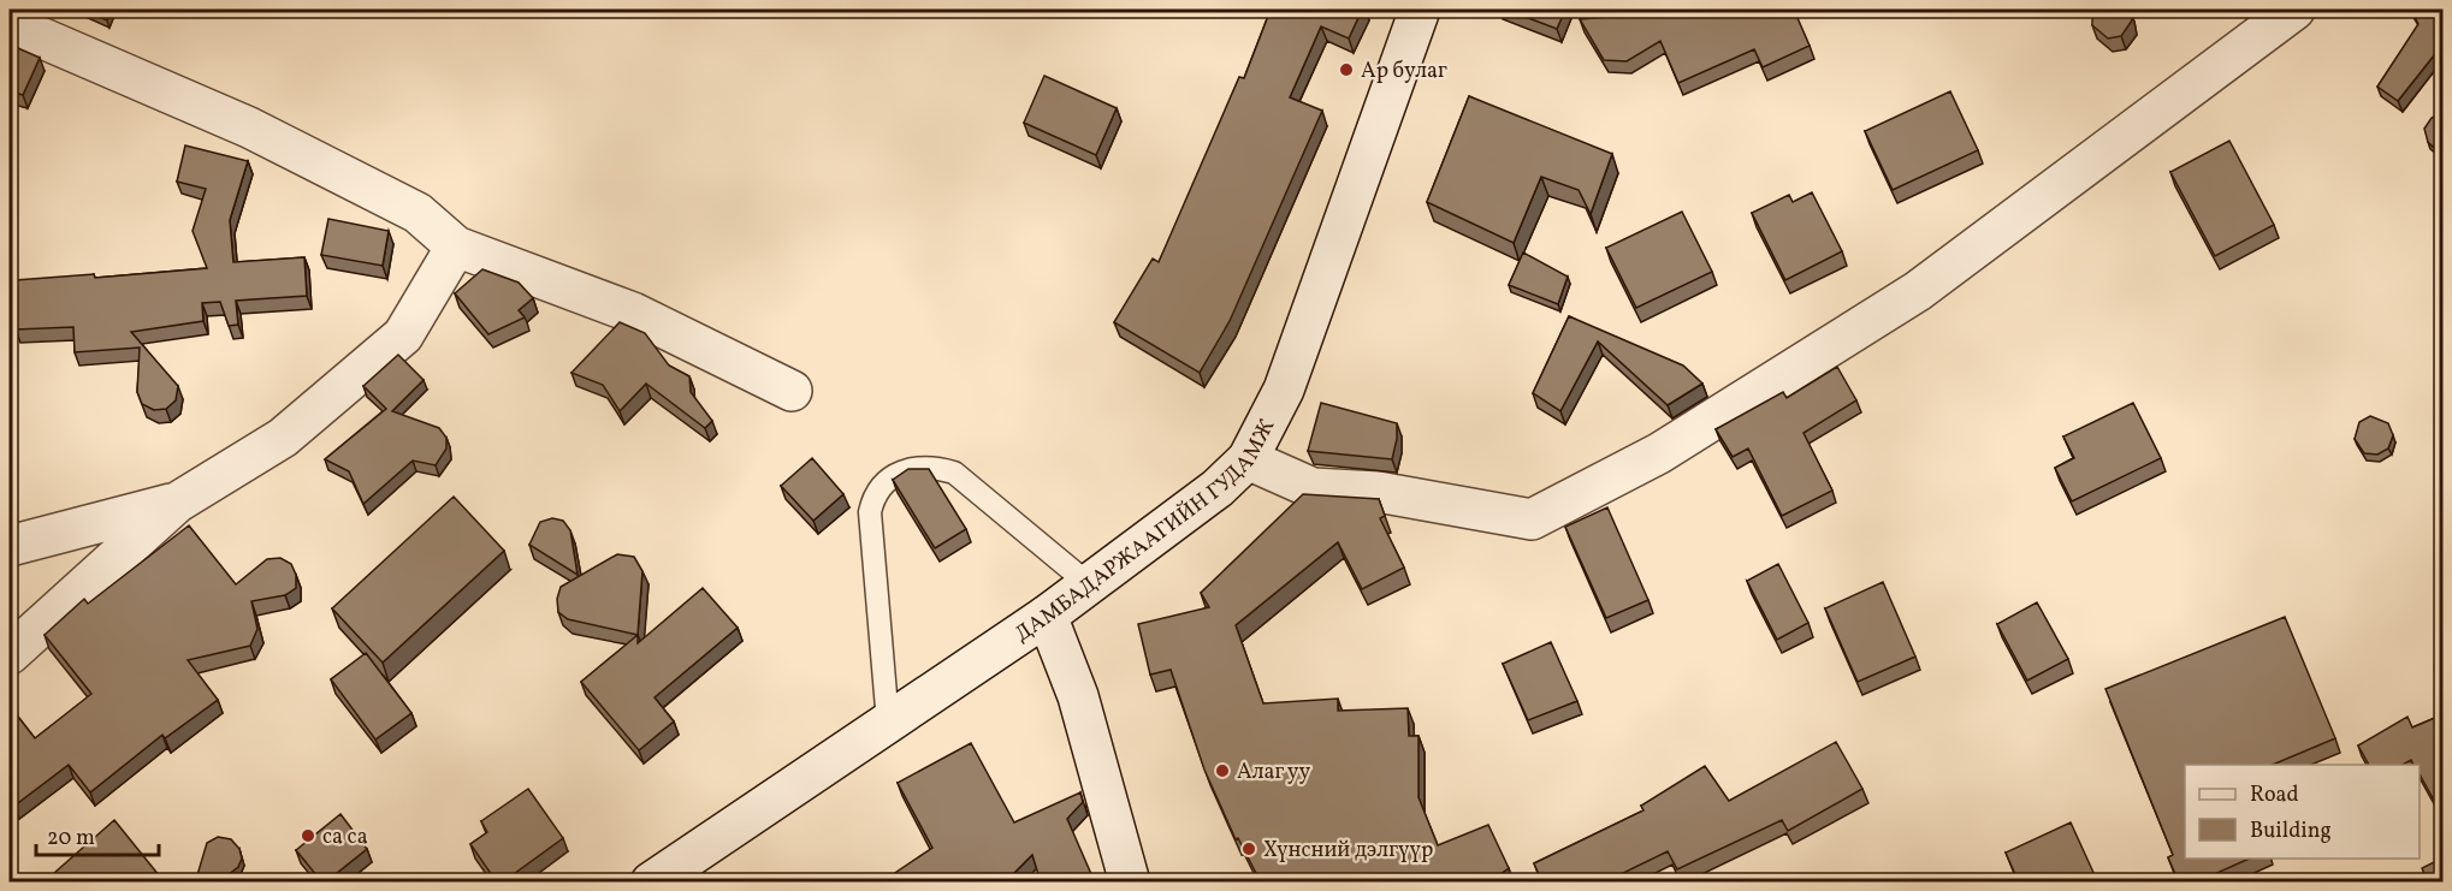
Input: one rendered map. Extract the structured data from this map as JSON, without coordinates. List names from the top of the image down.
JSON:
{
  "streets": {
    "street": ["ДАМБАДАРЖААГИЙН ГУДАМЖ"]
  },
  "places": [
    "Ар булаг",
    "Алаг уу",
    "са са",
    "Хүнсний дэлгүүр"
  ],
  "legend": ["Road", "Building"],
  "scale_bar": "20 m"
}
